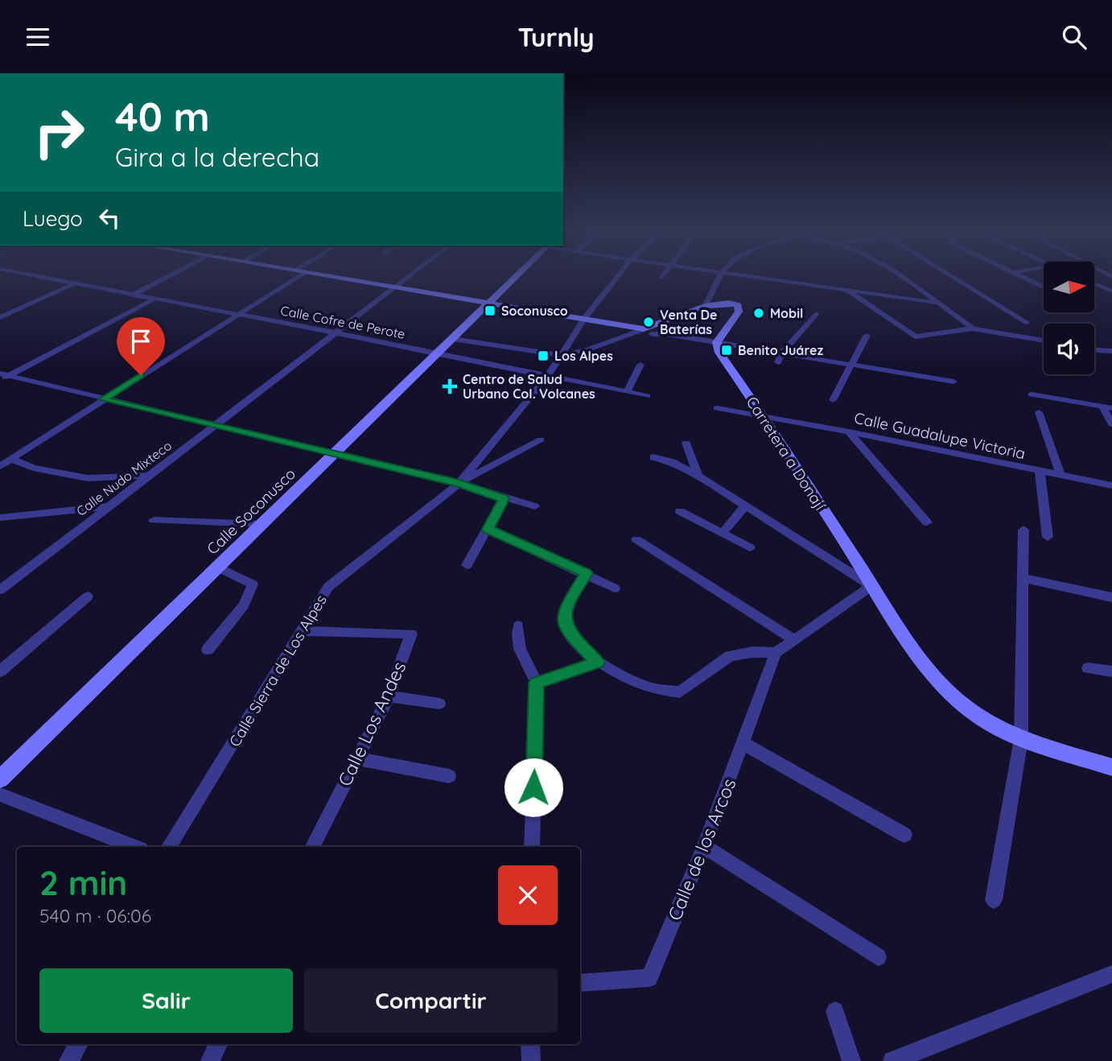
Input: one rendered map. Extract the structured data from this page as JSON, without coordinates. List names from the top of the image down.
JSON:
{
  "streets": {
    "main road": ["Carretera a Donají", "Calle Soconusco"],
    "street": [
      "Calle Cofre de Perote",
      "Calle Guadalupe Victoria",
      "Calle Nudo Mixteco",
      "Calle Sierra de Los Alpes",
      "Calle Los Andes",
      "Calle de los Arcos"
    ]
  },
  "crossings": [
    ["Calle Cofre de Perote", "Calle Nudo Mixteco"],
    ["Calle Cofre de Perote", "Calle Soconusco"],
    ["Calle Cofre de Perote", "Calle Sierra de Los Alpes"],
    ["Calle Guadalupe Victoria", "Carretera a Donají"],
    ["Calle Sierra de Los Alpes", "Calle Los Andes"]
  ],
  "places": {
    "transit": ["Soconusco", "Benito Juárez", "Los Alpes"],
    "other": ["Mobil", "Venta De Baterías"],
    "health": ["Centro de Salud Urbano Col. Volcanes"]
  },
  "north": "right",
  "page": {
    "header": "Turnly",
    "turn": ["40 m", "Gira a la derecha"],
    "then": "Luego",
    "heading": ["2 min", "540 m · 06:06"],
    "buttons": ["Salir", "Compartir"]
  }
}
